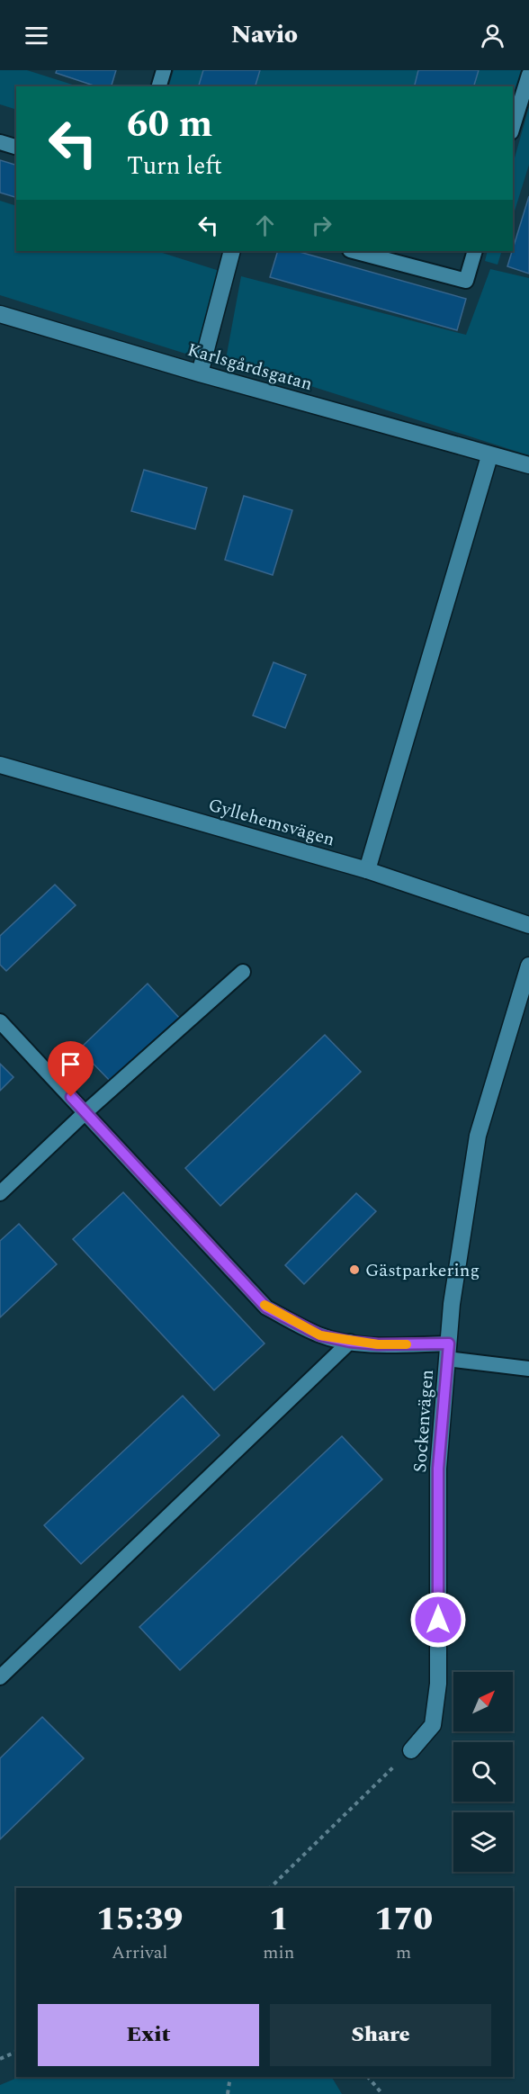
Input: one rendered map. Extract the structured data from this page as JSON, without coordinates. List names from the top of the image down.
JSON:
{
  "streets": {
    "street": ["Karlsgårdsgatan", "Gyllehemsvägen", "Sockenvägen"]
  },
  "places": ["Gästparkering"],
  "north": "top right",
  "page": {
    "header": "Navio",
    "turn": ["60 m", "Turn left"],
    "eta": [
      "15:39",
      "Arrival",
      "1",
      "min",
      "170",
      "m"
    ],
    "buttons": ["Exit", "Share"]
  }
}
